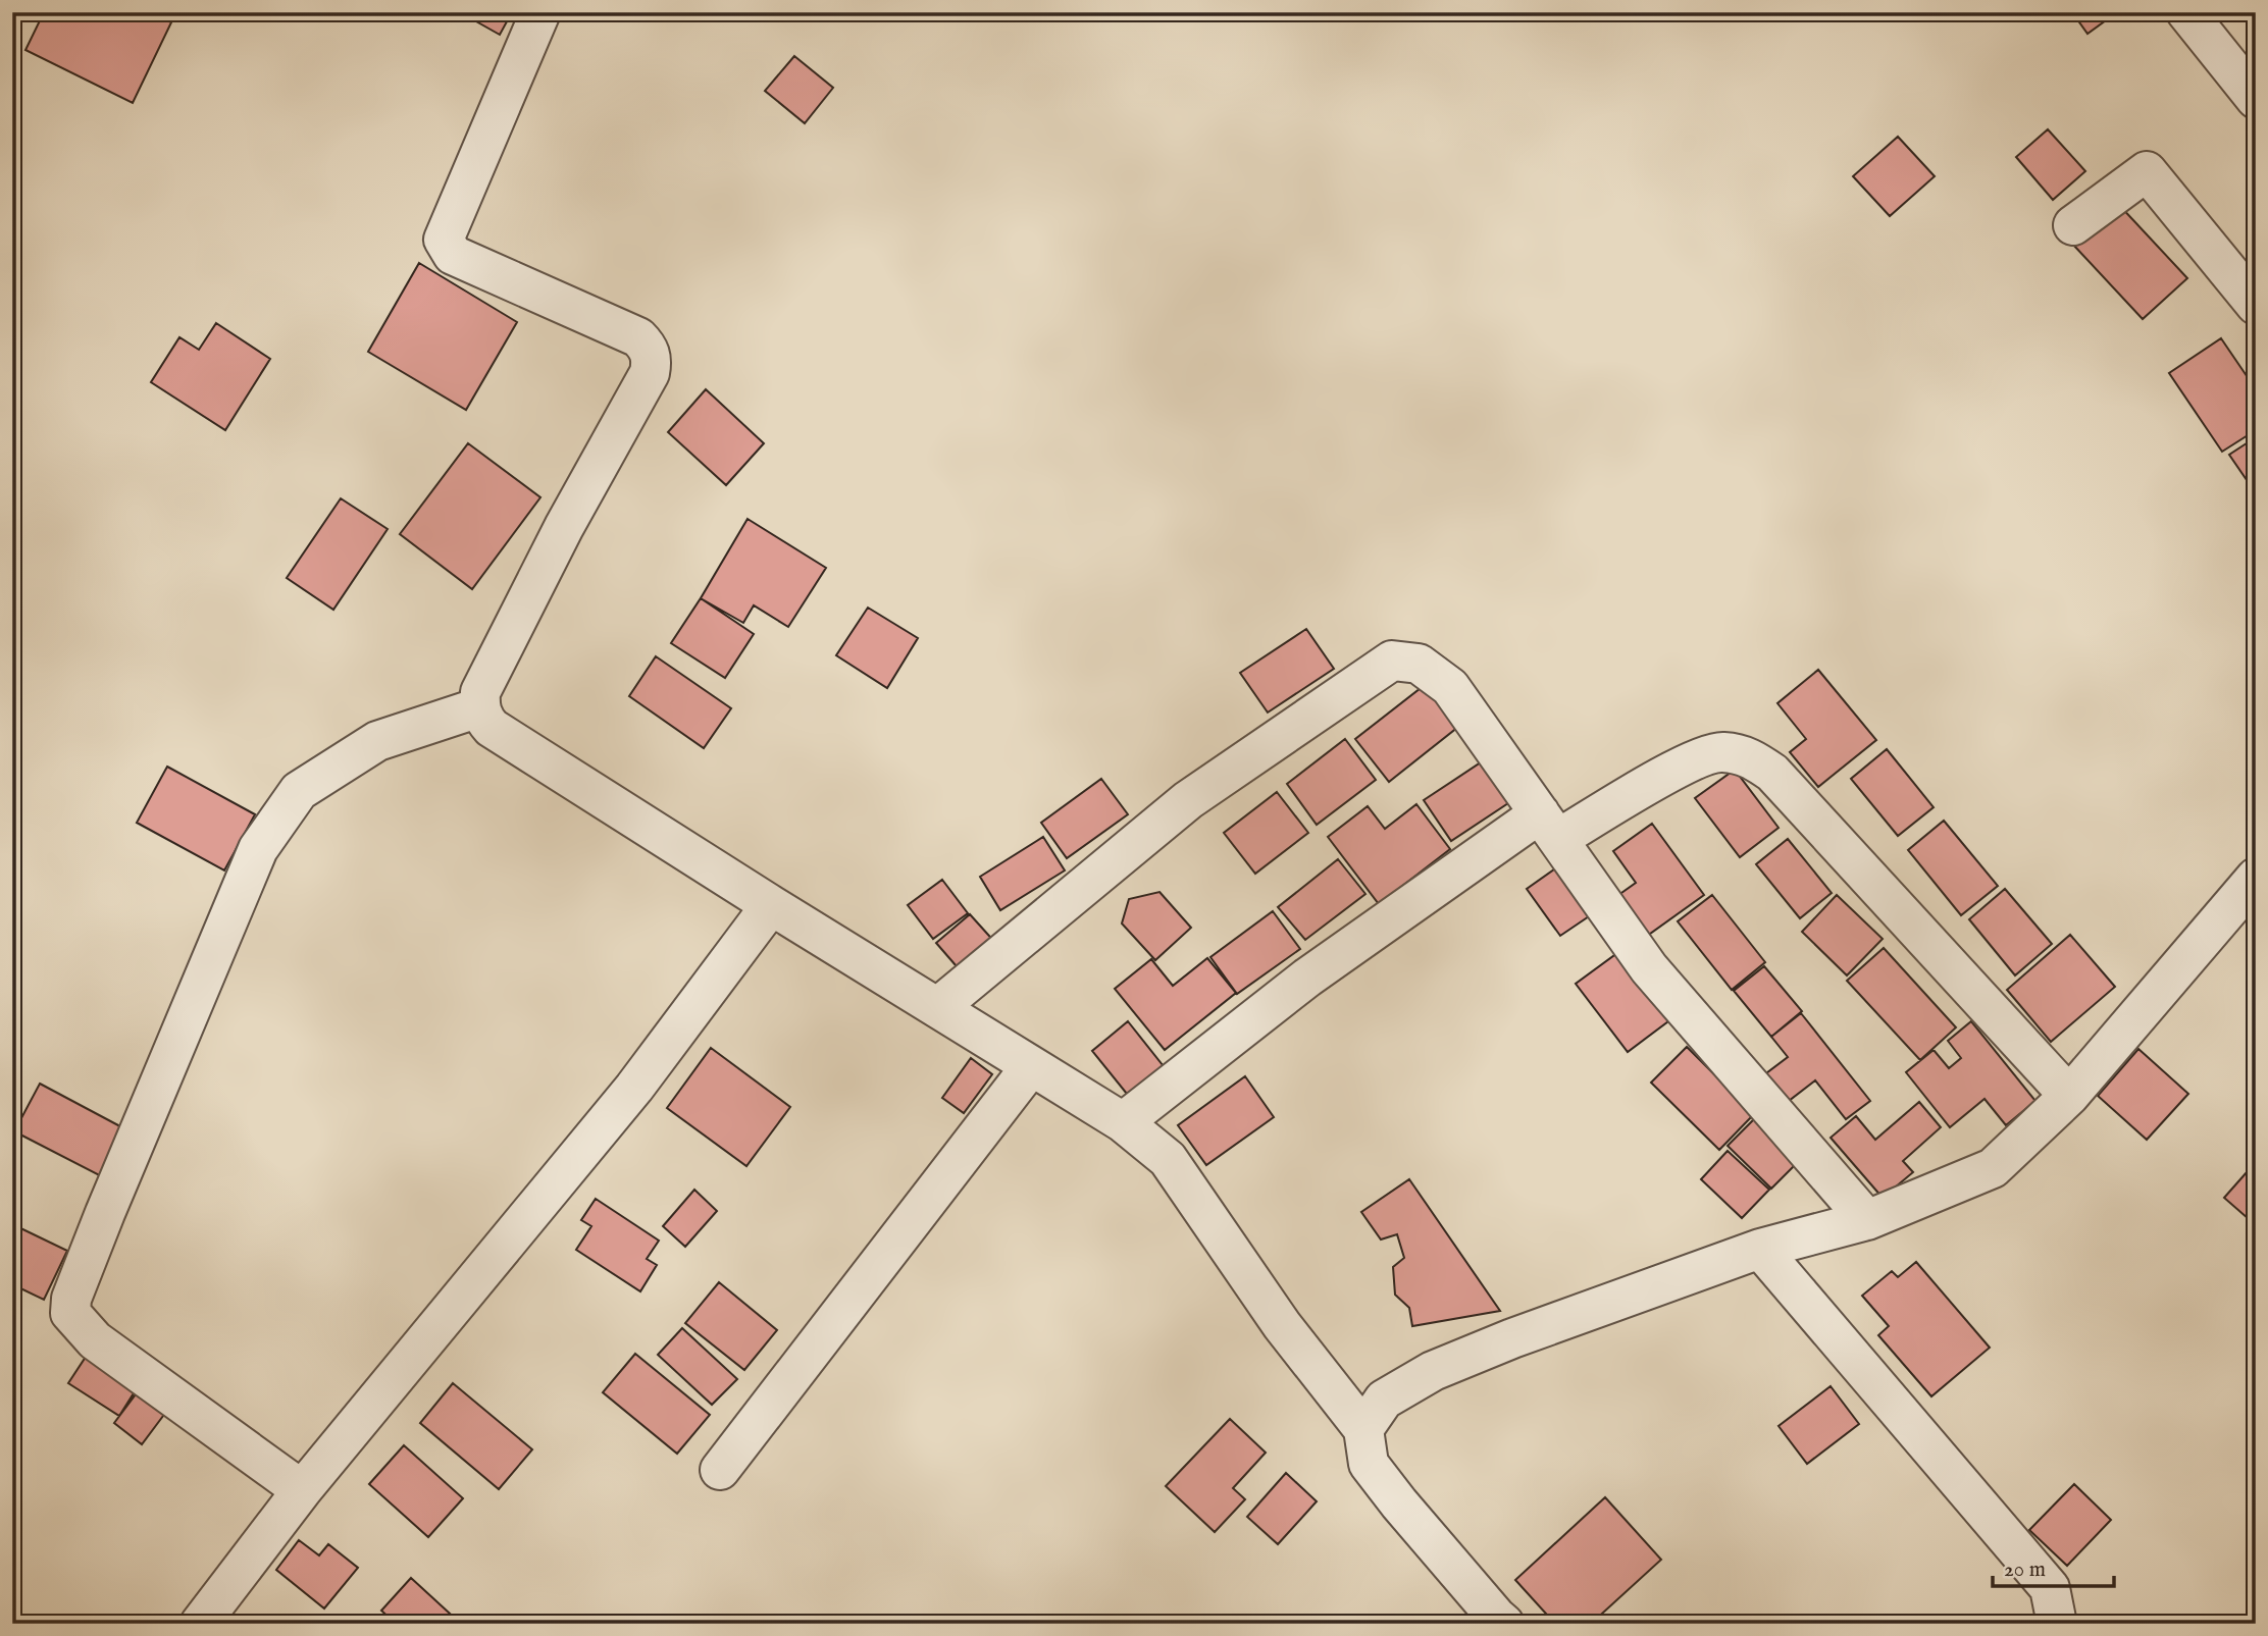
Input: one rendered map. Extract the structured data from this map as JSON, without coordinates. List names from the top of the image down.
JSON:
{
  "scale_bar": "20 m"
}
